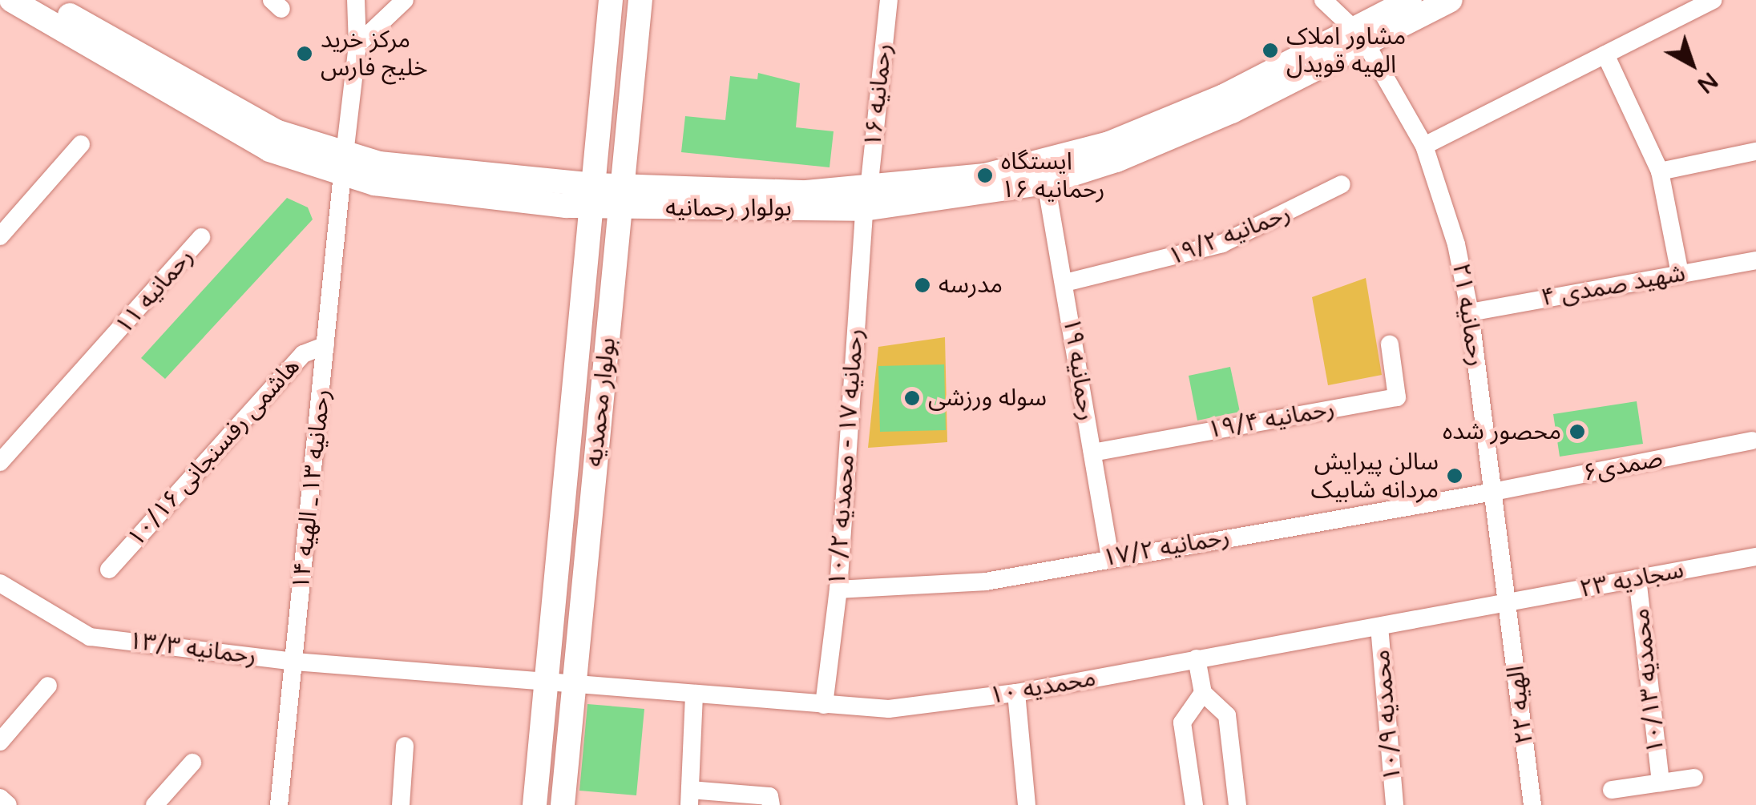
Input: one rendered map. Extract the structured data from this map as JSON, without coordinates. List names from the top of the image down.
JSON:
{
  "streets": {
    "main road": ["بولوار رحمانیه", "بولوار محمدیه"],
    "street": [
      "رحمانیه ۱۶",
      "رحمانیه ۱۹/۲",
      "شهید صمدی ۴",
      "رحمانیه ۱۱",
      "رحمانیه ۲۱",
      "رحمانیه ۱۹",
      "رحمانیه ۱۹/۴",
      "هاشمی رفسنجانی ۱۰/۱۶",
      "رحمانیه ۱۷ - محمدیه ۱۰/۲",
      "صمدی۶",
      "رحمانیه ۱۳ ـ الهیه ۱۴",
      "رحمانیه ۱۷/۲",
      "سجادیه ۲۳",
      "رحمانیه ۱۳/۳",
      "محمدیه ۱۰/۱۳",
      "محمدیه ۱۰",
      "الهیه ۲۲",
      "محمدیه ۱۰/۹"
    ]
  },
  "crossings": [
    ["رحمانیه ۱۶", "بولوار رحمانیه"],
    ["رحمانیه ۱۶", "رحمانیه ۱۷ - محمدیه ۱۰/۲"],
    ["بولوار رحمانیه", "رحمانیه ۲۱"],
    ["بولوار رحمانیه", "رحمانیه ۱۹"],
    ["بولوار رحمانیه", "بولوار محمدیه"],
    ["بولوار رحمانیه", "رحمانیه ۱۷ - محمدیه ۱۰/۲"],
    ["بولوار رحمانیه", "رحمانیه ۱۳ ـ الهیه ۱۴"],
    ["رحمانیه ۱۹/۲", "رحمانیه ۱۹"],
    ["شهید صمدی ۴", "رحمانیه ۲۱"],
    ["رحمانیه ۲۱", "صمدی۶"],
    ["رحمانیه ۲۱", "رحمانیه ۱۷/۲"],
    ["رحمانیه ۲۱", "سجادیه ۲۳"],
    ["رحمانیه ۲۱", "محمدیه ۱۰"],
    ["رحمانیه ۲۱", "الهیه ۲۲"],
    ["رحمانیه ۱۹", "رحمانیه ۱۹/۴"],
    ["رحمانیه ۱۹", "رحمانیه ۱۷/۲"],
    ["بولوار محمدیه", "رحمانیه ۱۳/۳"],
    ["بولوار محمدیه", "محمدیه ۱۰"],
    ["هاشمی رفسنجانی ۱۰/۱۶", "رحمانیه ۱۳ ـ الهیه ۱۴"],
    ["رحمانیه ۱۷ - محمدیه ۱۰/۲", "رحمانیه ۱۷/۲"],
    ["رحمانیه ۱۷ - محمدیه ۱۰/۲", "محمدیه ۱۰"],
    ["صمدی۶", "رحمانیه ۱۷/۲"],
    ["رحمانیه ۱۳ ـ الهیه ۱۴", "رحمانیه ۱۳/۳"],
    ["سجادیه ۲۳", "محمدیه ۱۰/۱۳"],
    ["سجادیه ۲۳", "محمدیه ۱۰"],
    ["سجادیه ۲۳", "الهیه ۲۲"],
    ["رحمانیه ۱۳/۳", "محمدیه ۱۰"],
    ["محمدیه ۱۰", "الهیه ۲۲"],
    ["محمدیه ۱۰", "محمدیه ۱۰/۹"]
  ],
  "places": [
    "مشاور املاک الهیه قویدل",
    "مرکز خرید خلیج فارس",
    "ایستگاه رحمانیه ۱۶",
    "مدرسه",
    "سوله ورزشی",
    "محصور شده",
    "سالن پیرایش مردانه شابیک"
  ],
  "north": "bottom right"
}
